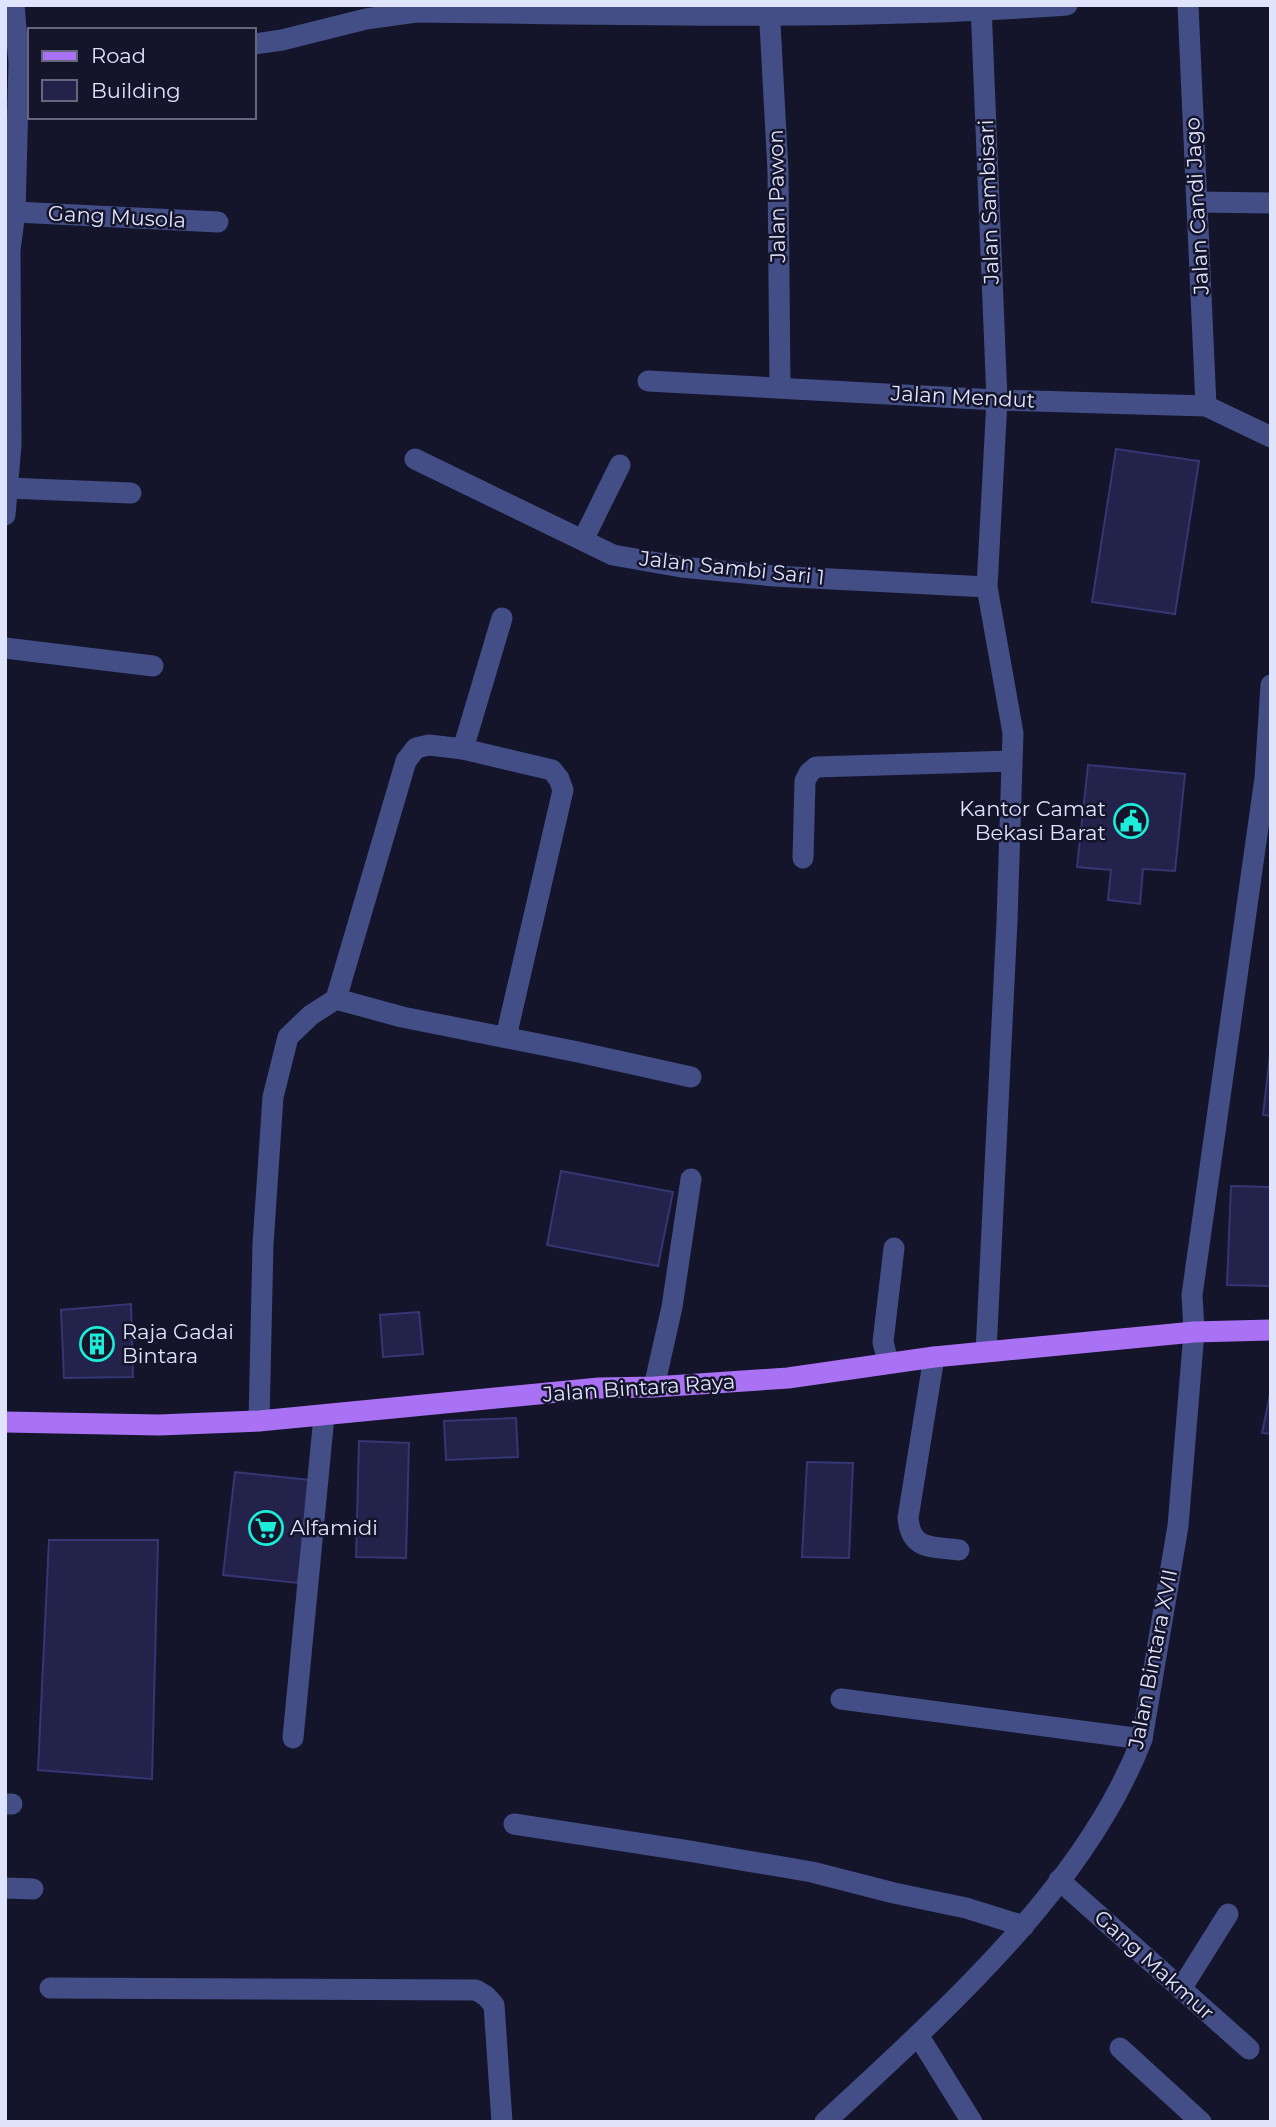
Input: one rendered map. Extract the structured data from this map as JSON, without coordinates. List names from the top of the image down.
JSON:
{
  "streets": {
    "main road": ["Jalan Bintara Raya"],
    "street": [
      "Jalan Pawon",
      "Jalan Sambisari",
      "Jalan Candi Jago",
      "Gang Musola",
      "Jalan Mendut",
      "Jalan Sambi Sari 1",
      "Jalan Bintara XVII",
      "Gang Makmur"
    ]
  },
  "crossings": [
    ["Jalan Pawon", "Jalan Mendut"],
    ["Jalan Sambisari", "Jalan Mendut"],
    ["Jalan Sambisari", "Jalan Sambi Sari 1"],
    ["Jalan Sambisari", "Jalan Bintara Raya"],
    ["Jalan Candi Jago", "Jalan Mendut"],
    ["Jalan Bintara Raya", "Jalan Bintara XVII"],
    ["Jalan Bintara XVII", "Gang Makmur"]
  ],
  "places": {
    "public building": ["Kantor Camat Bekasi Barat"],
    "building": ["Raja Gadai Bintara"],
    "supermarket": ["Alfamidi"]
  },
  "legend": ["Road", "Building"]
}
